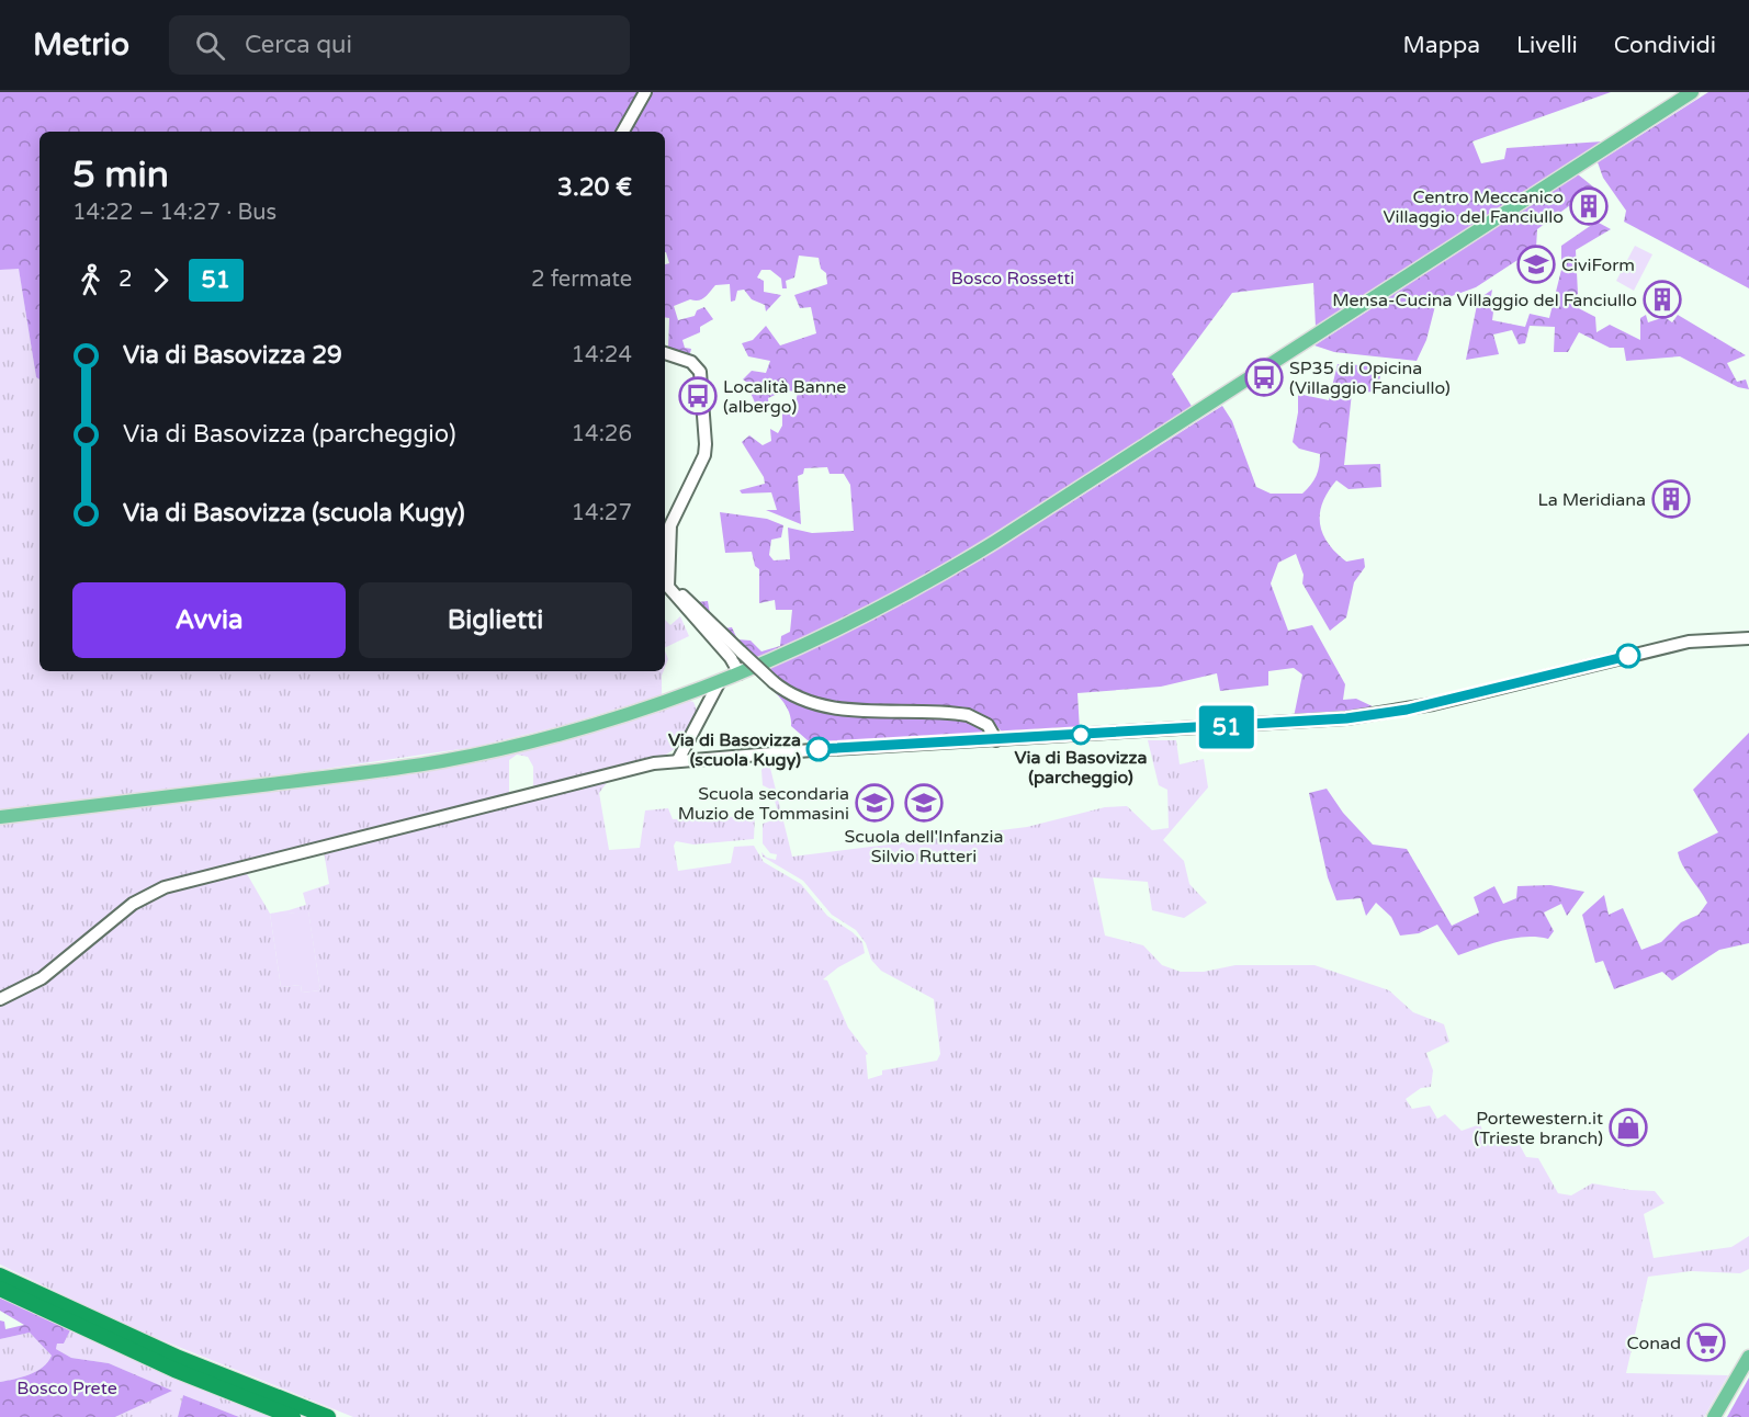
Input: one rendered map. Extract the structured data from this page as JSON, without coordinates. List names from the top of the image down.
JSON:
{
  "parks": ["Bosco Rossetti", "Bosco Prete"],
  "places": {
    "building": ["Centro Meccanico Villaggio del Fanciullo", "Mensa-Cucina Villaggio del Fanciullo", "La Meridiana"],
    "school or university": ["CiviForm", "Scuola secondaria Muzio de Tommasini", "Scuola dell'Infanzia Silvio Rutteri"],
    "bus stop": ["SP35 di Opicina (Villaggio Fanciullo)", "Località Banne (albergo)"],
    "other": ["Via di Basovizza (parcheggio)", "Via di Basovizza (scuola Kugy)"],
    "shop": ["Portewestern.it (Trieste branch)"],
    "supermarket": ["Conad"]
  },
  "lines": ["bus line 51"],
  "page": {
    "header": "Metrio",
    "search": "Cerca qui",
    "nav": ["Mappa", "Livelli", "Condividi"],
    "on_map": "51",
    "heading": ["5 min", "14:22 – 14:27 · Bus", "3.20 €"],
    "legs": ["2", "51", "2 fermate"],
    "list": [
      {
        "name": "Via di Basovizza 29",
        "value": "14:24"
      },
      {
        "name": "Via di Basovizza (parcheggio)",
        "value": "14:26"
      },
      {
        "name": "Via di Basovizza (scuola Kugy)",
        "value": "14:27"
      }
    ],
    "buttons": ["Avvia", "Biglietti"]
  }
}
